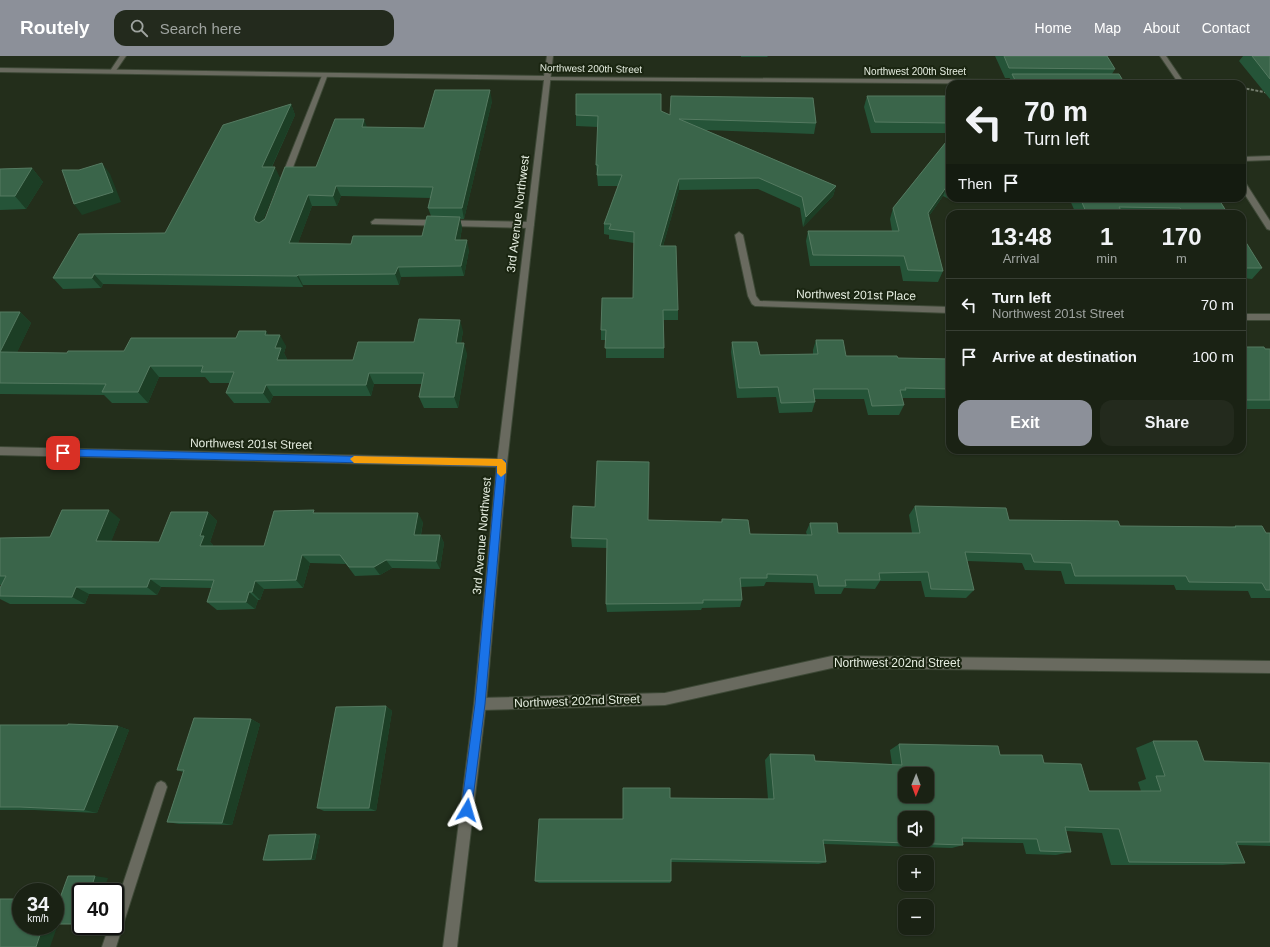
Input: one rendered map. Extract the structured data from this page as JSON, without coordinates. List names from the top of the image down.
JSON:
{
  "streets": {
    "street": [
      "Northwest 200th Street",
      "3rd Avenue Northwest",
      "Northwest 201st Place",
      "Northwest 201st Street",
      "Northwest 202nd Street"
    ]
  },
  "crossings": [
    ["Northwest 200th Street", "3rd Avenue Northwest"],
    ["3rd Avenue Northwest", "Northwest 201st Street"],
    ["3rd Avenue Northwest", "Northwest 202nd Street"]
  ],
  "north": "bottom",
  "page": {
    "header": "Routely",
    "search": "Search here",
    "nav": [
      "Home",
      "Map",
      "About",
      "Contact"
    ],
    "turn": ["70 m", "Turn left"],
    "then": "Then",
    "eta": [
      "13:48",
      "Arrival",
      "1",
      "min",
      "170",
      "m"
    ],
    "list": [
      {
        "name": "Turn left",
        "note": "Northwest 201st Street",
        "value": "70 m"
      },
      {
        "name": "Arrive at destination",
        "value": "100 m"
      }
    ],
    "buttons": ["Exit", "Share"],
    "map_buttons": ["+", "−"],
    "speed": "34 km/h",
    "limit": "40"
  }
}
